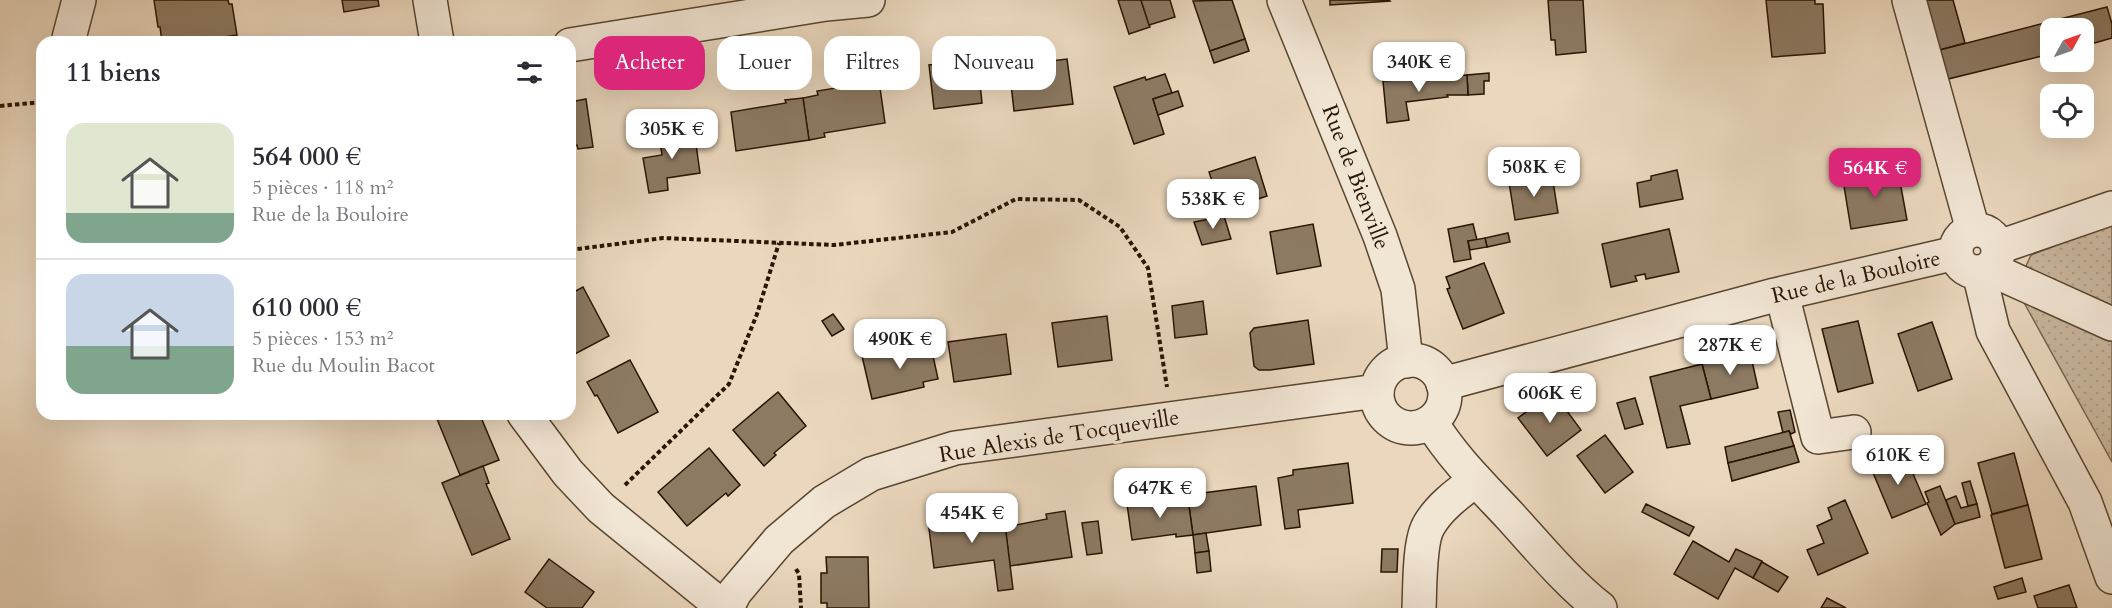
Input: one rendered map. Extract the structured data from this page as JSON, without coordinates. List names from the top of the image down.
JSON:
{
  "streets": {
    "street": ["Rue de Bienville", "Rue de la Bouloire", "Rue Alexis de Tocqueville"]
  },
  "crossings": [
    ["Rue de Bienville", "Rue de la Bouloire"],
    ["Rue de Bienville", "Rue Alexis de Tocqueville"],
    ["Rue de la Bouloire", "Rue Alexis de Tocqueville"]
  ],
  "north": "top right",
  "page": {
    "chip": [
      "Acheter",
      "Louer",
      "Filtres",
      "Nouveau"
    ],
    "heading": "11 biens",
    "price": [
      "340K €",
      "305K €",
      "508K €",
      "564K €",
      "538K €",
      "490K €",
      "287K €",
      "606K €",
      "610K €",
      "647K €",
      "454K €"
    ],
    "list": [
      {
        "name": "564 000 €",
        "note": "5 pièces · 118 m² · Rue de la Bouloire"
      },
      {
        "name": "610 000 €",
        "note": "5 pièces · 153 m² · Rue du Moulin Bacot"
      }
    ]
  }
}
